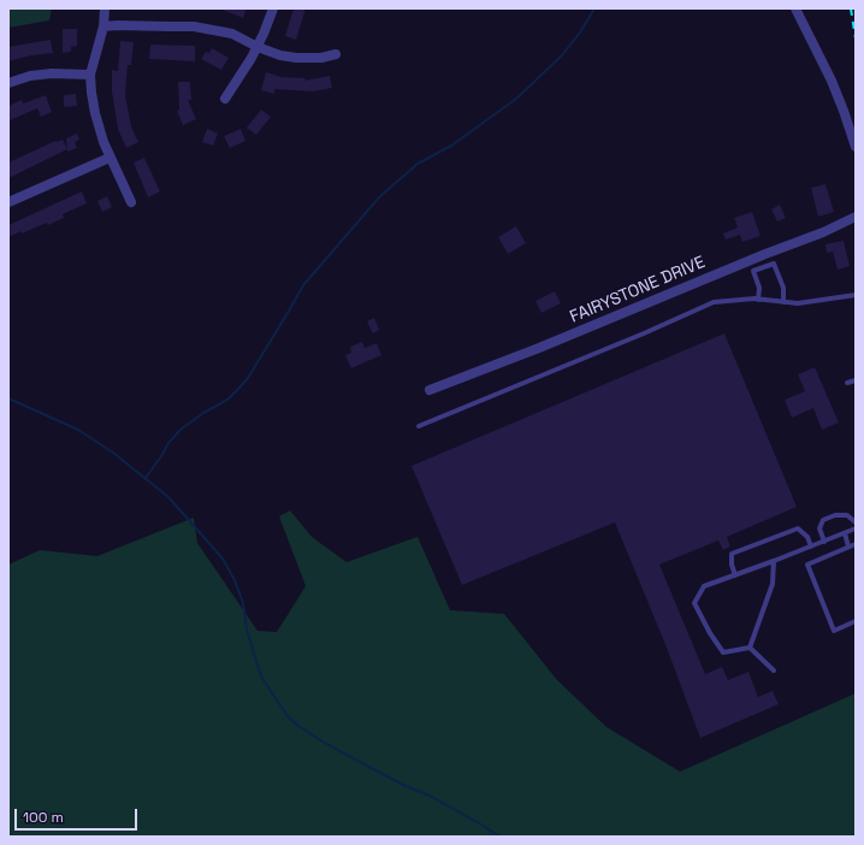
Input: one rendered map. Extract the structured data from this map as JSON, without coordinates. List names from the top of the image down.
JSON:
{
  "streets": {
    "street": ["FAIRYSTONE DRIVE"]
  },
  "scale_bar": "100 m"
}
